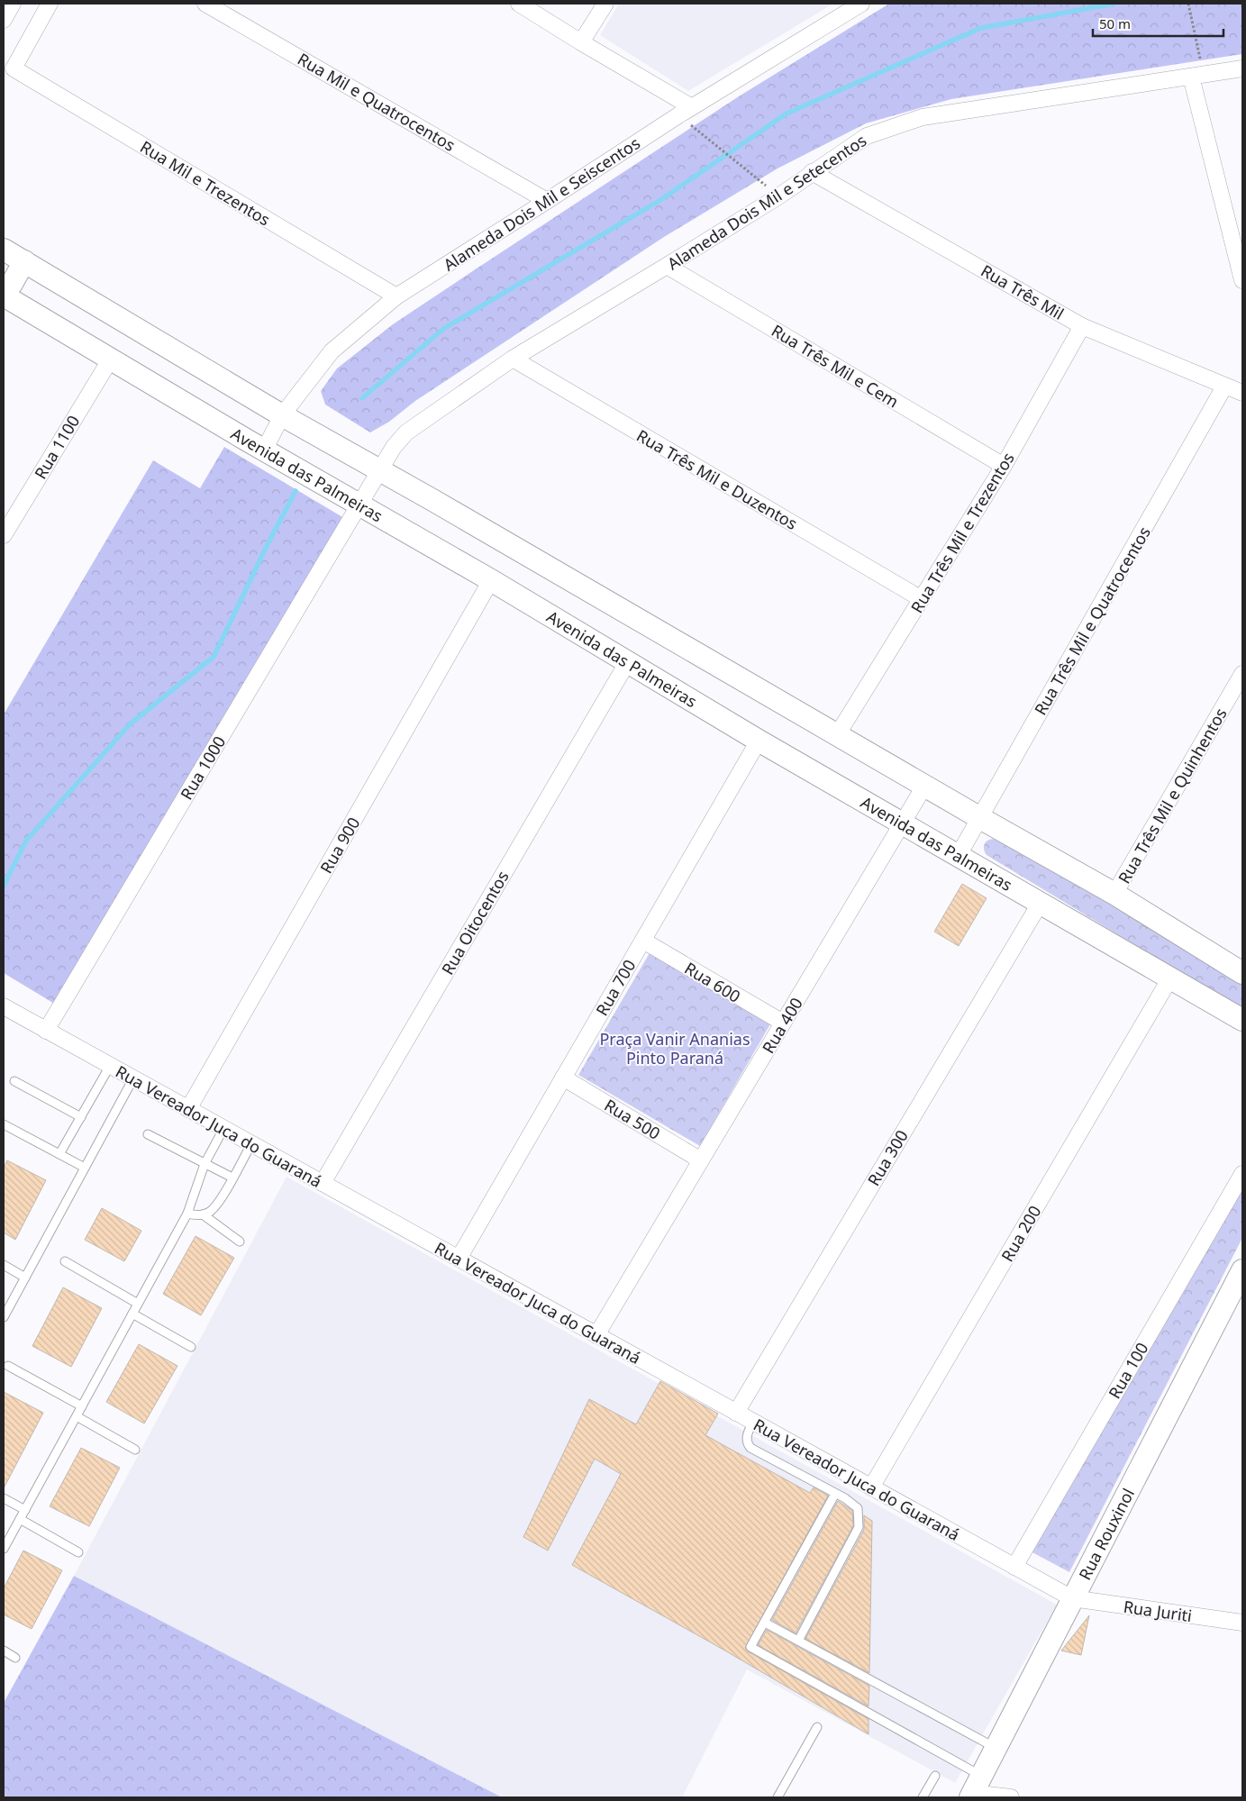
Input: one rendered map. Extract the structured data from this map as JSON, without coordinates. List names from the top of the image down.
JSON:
{
  "streets": {
    "street": [
      "Rua Mil e Quatrocentos",
      "Rua Mil e Trezentos",
      "Alameda Dois Mil e Setecentos",
      "Alameda Dois Mil e Seiscentos",
      "Rua Três Mil",
      "Rua Três Mil e Cem",
      "Rua 1100",
      "Avenida das Palmeiras",
      "Rua Três Mil e Duzentos",
      "Rua Três Mil e Trezentos",
      "Rua Três Mil e Quatrocentos",
      "Rua 1000",
      "Rua Três Mil e Quinhentos",
      "Rua 900",
      "Rua Oitocentos",
      "Rua 600",
      "Rua 700",
      "Rua 400",
      "Rua 500",
      "Rua Vereador Juca do Guaraná",
      "Rua 300",
      "Rua 200",
      "Rua 100",
      "Rua Rouxinol",
      "Rua Juriti"
    ]
  },
  "crossings": [
    ["Rua Mil e Quatrocentos", "Alameda Dois Mil e Seiscentos"],
    ["Rua Mil e Trezentos", "Alameda Dois Mil e Seiscentos"],
    ["Alameda Dois Mil e Setecentos", "Rua Três Mil"],
    ["Alameda Dois Mil e Setecentos", "Rua Três Mil e Cem"],
    ["Alameda Dois Mil e Setecentos", "Rua Três Mil e Duzentos"],
    ["Alameda Dois Mil e Setecentos", "Rua 1000"],
    ["Alameda Dois Mil e Seiscentos", "Avenida das Palmeiras"],
    ["Rua Três Mil", "Rua Três Mil e Trezentos"],
    ["Rua Três Mil", "Rua Três Mil e Quatrocentos"],
    ["Rua Três Mil e Cem", "Rua Três Mil e Trezentos"],
    ["Rua 1100", "Avenida das Palmeiras"],
    ["Avenida das Palmeiras", "Rua Três Mil e Quatrocentos"],
    ["Avenida das Palmeiras", "Rua 1000"],
    ["Avenida das Palmeiras", "Rua 900"],
    ["Avenida das Palmeiras", "Rua Oitocentos"],
    ["Avenida das Palmeiras", "Rua 700"],
    ["Avenida das Palmeiras", "Rua 400"],
    ["Avenida das Palmeiras", "Rua 300"],
    ["Avenida das Palmeiras", "Rua 200"],
    ["Rua Três Mil e Duzentos", "Rua Três Mil e Trezentos"],
    ["Rua 1000", "Rua Vereador Juca do Guaraná"],
    ["Rua 900", "Rua Vereador Juca do Guaraná"],
    ["Rua Oitocentos", "Rua Vereador Juca do Guaraná"],
    ["Rua 600", "Rua 700"],
    ["Rua 600", "Rua 400"],
    ["Rua 700", "Rua 500"],
    ["Rua 700", "Rua Vereador Juca do Guaraná"],
    ["Rua 400", "Rua 500"],
    ["Rua 400", "Rua Vereador Juca do Guaraná"],
    ["Rua Vereador Juca do Guaraná", "Rua 300"],
    ["Rua Vereador Juca do Guaraná", "Rua 200"],
    ["Rua Vereador Juca do Guaraná", "Rua 100"],
    ["Rua Vereador Juca do Guaraná", "Rua Rouxinol"],
    ["Rua Vereador Juca do Guaraná", "Rua Juriti"],
    ["Rua Rouxinol", "Rua Juriti"]
  ],
  "parks": ["Praça Vanir Ananias Pinto Paraná"],
  "scale_bar": "50 m"
}
